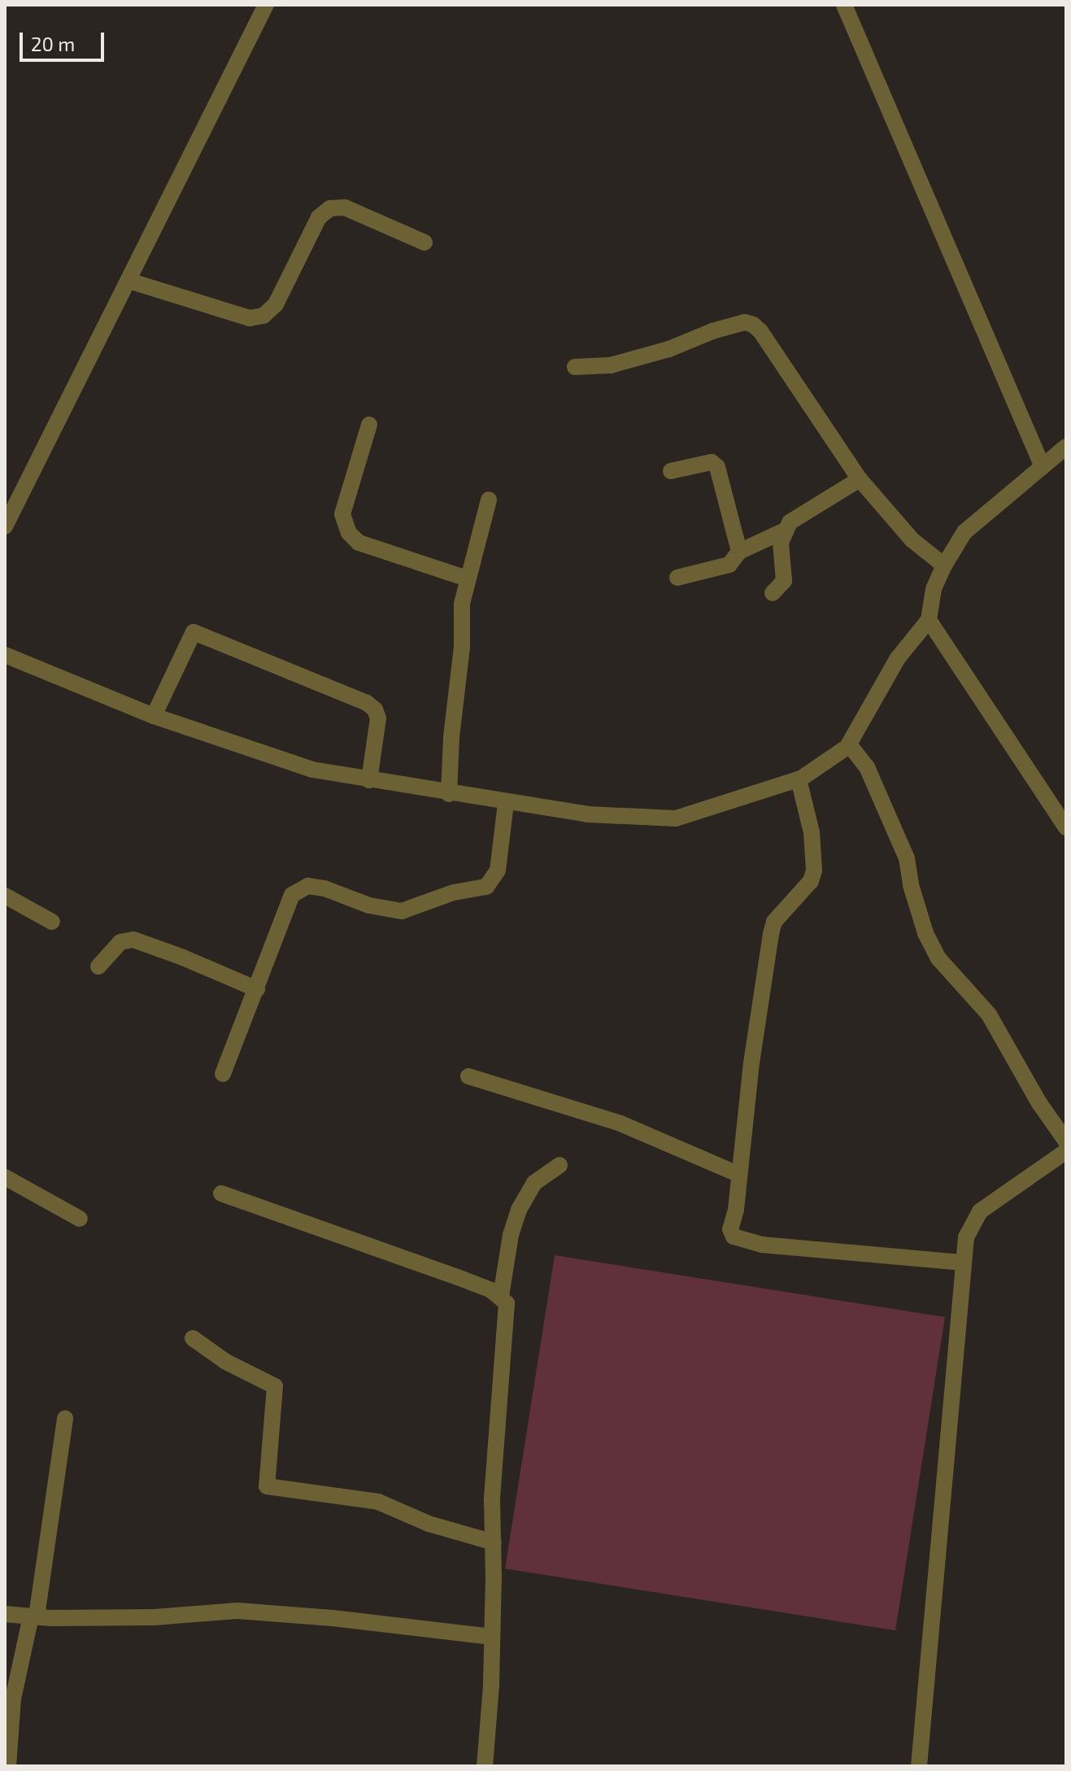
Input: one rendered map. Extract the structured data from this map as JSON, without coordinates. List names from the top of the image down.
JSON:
{
  "scale_bar": "20 m"
}
